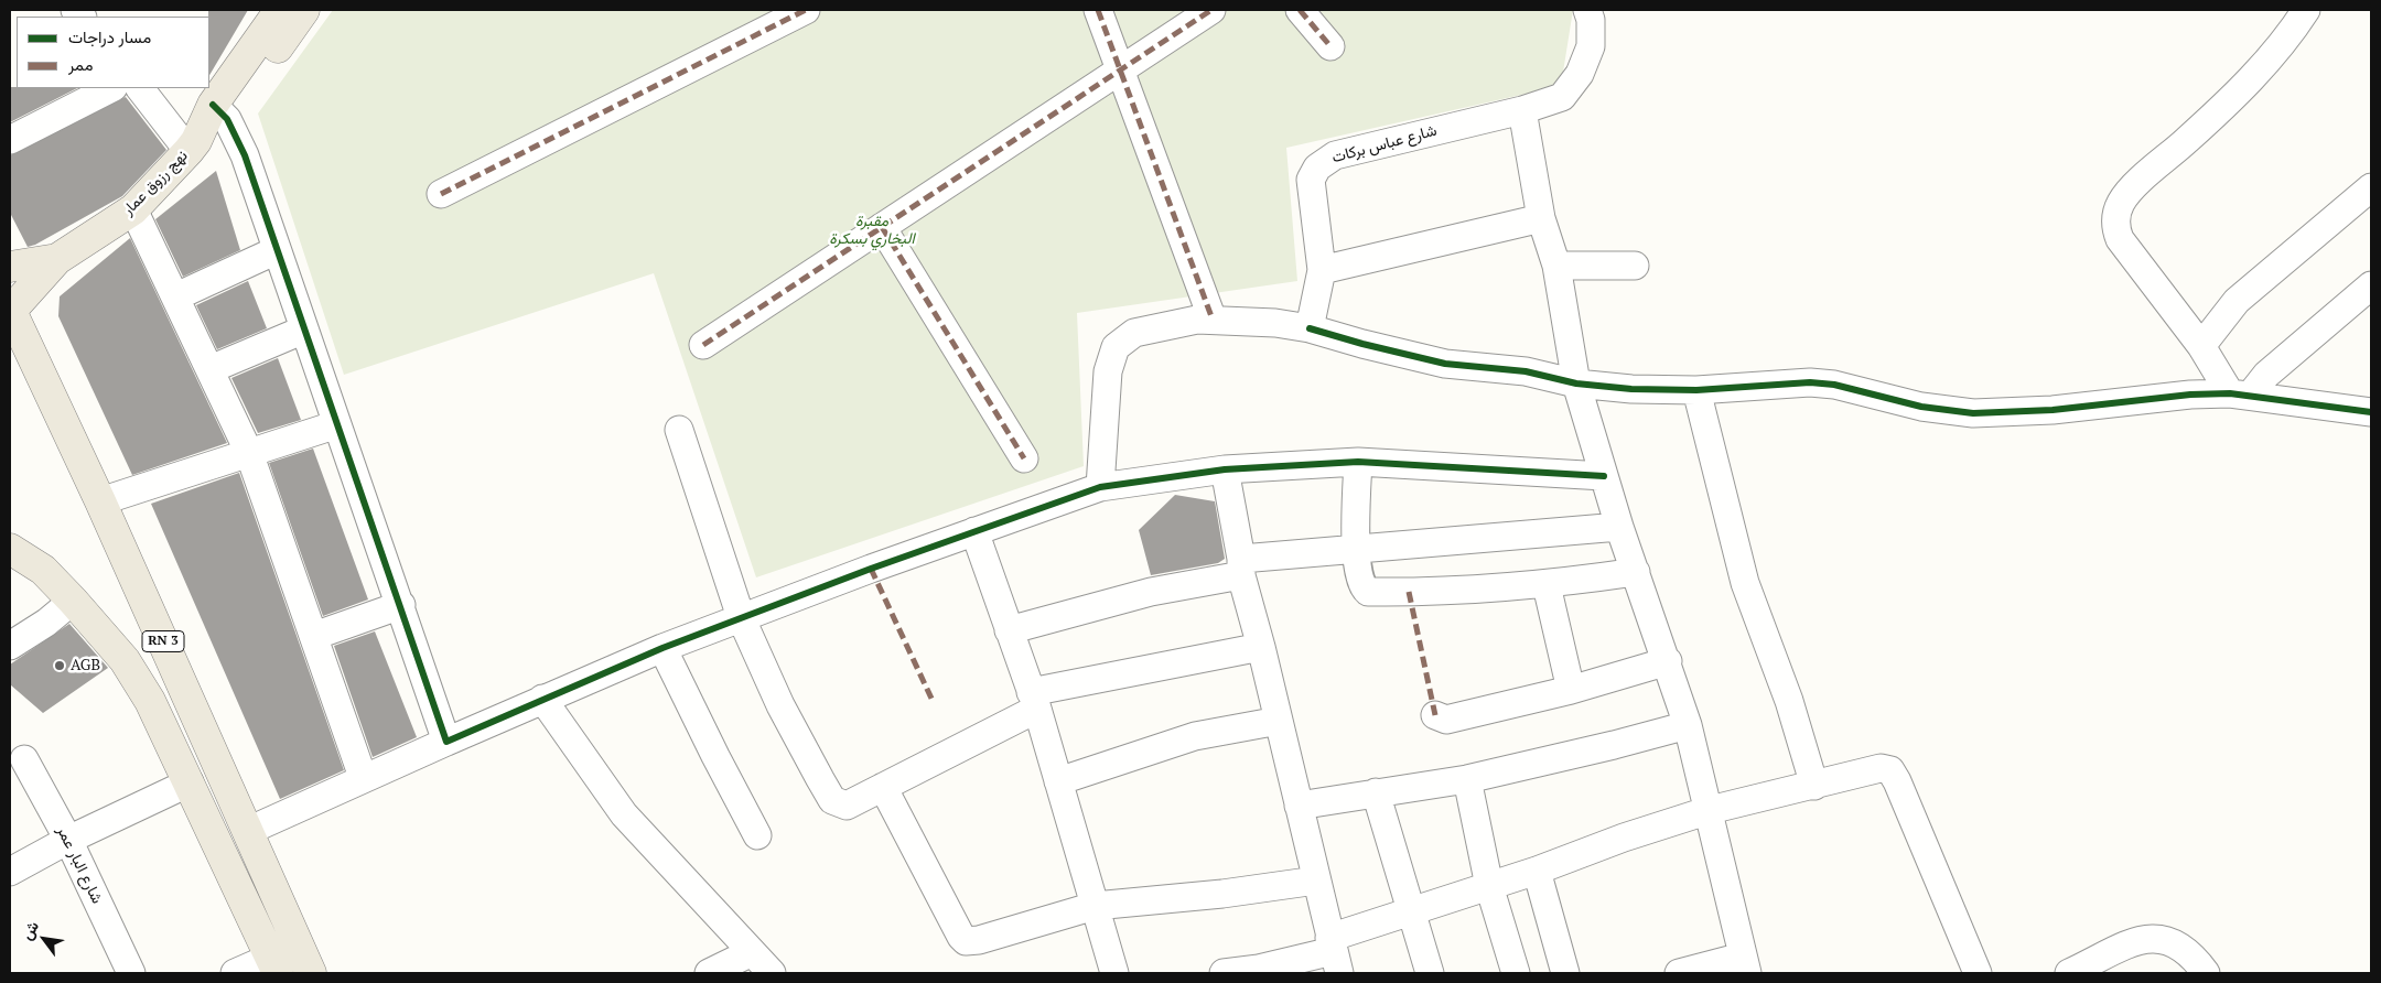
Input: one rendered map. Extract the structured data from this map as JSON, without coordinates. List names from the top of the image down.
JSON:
{
  "streets": {
    "main road": ["نهج رزوق عمار", "RN 3"],
    "street": ["شارع عباس بركات", "شارع البار عمر"]
  },
  "parks": ["مقبرة البخاري بسكرة"],
  "places": ["AGB"],
  "legend": ["مسار دراجات", "ممر"],
  "north": "top left"
}
